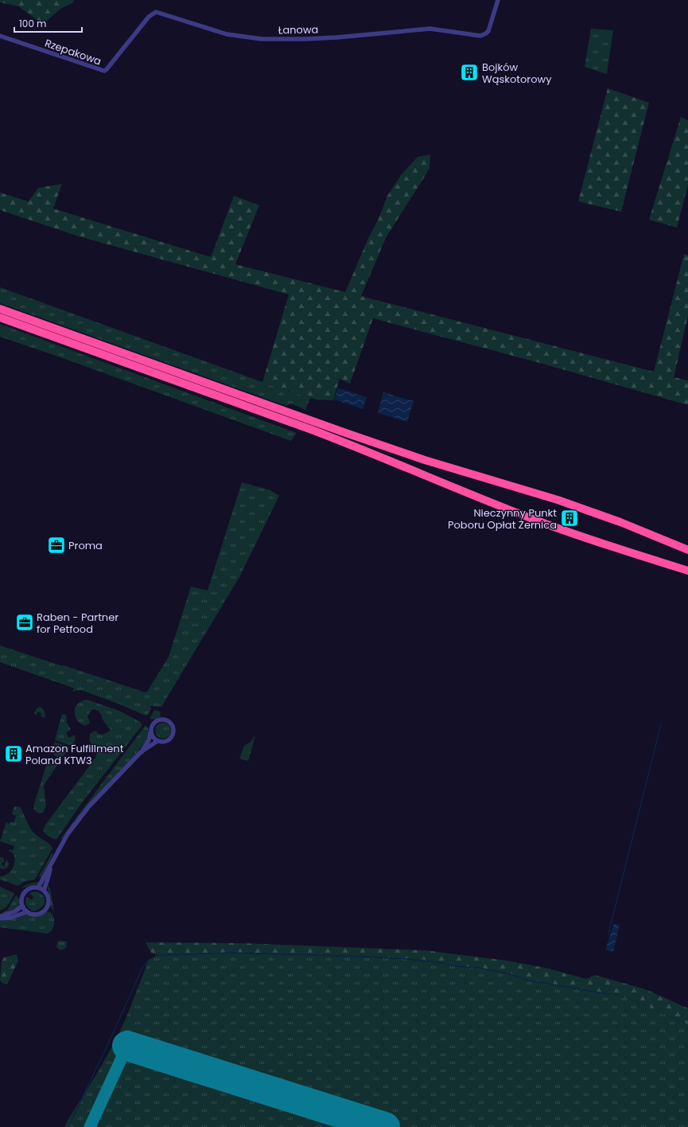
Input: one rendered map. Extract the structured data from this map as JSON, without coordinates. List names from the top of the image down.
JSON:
{
  "streets": {
    "street": ["Łanowa", "Rzepakowa"]
  },
  "crossings": [
    ["Łanowa", "Rzepakowa"]
  ],
  "places": {
    "building": ["Bojków Wąskotorowy", "Nieczynny Punkt Poboru Opłat Żernica", "Amazon Fulfillment Poland KTW3"],
    "office": ["Proma", "Raben - Partner for Petfood"]
  },
  "scale_bar": "100 m"
}
